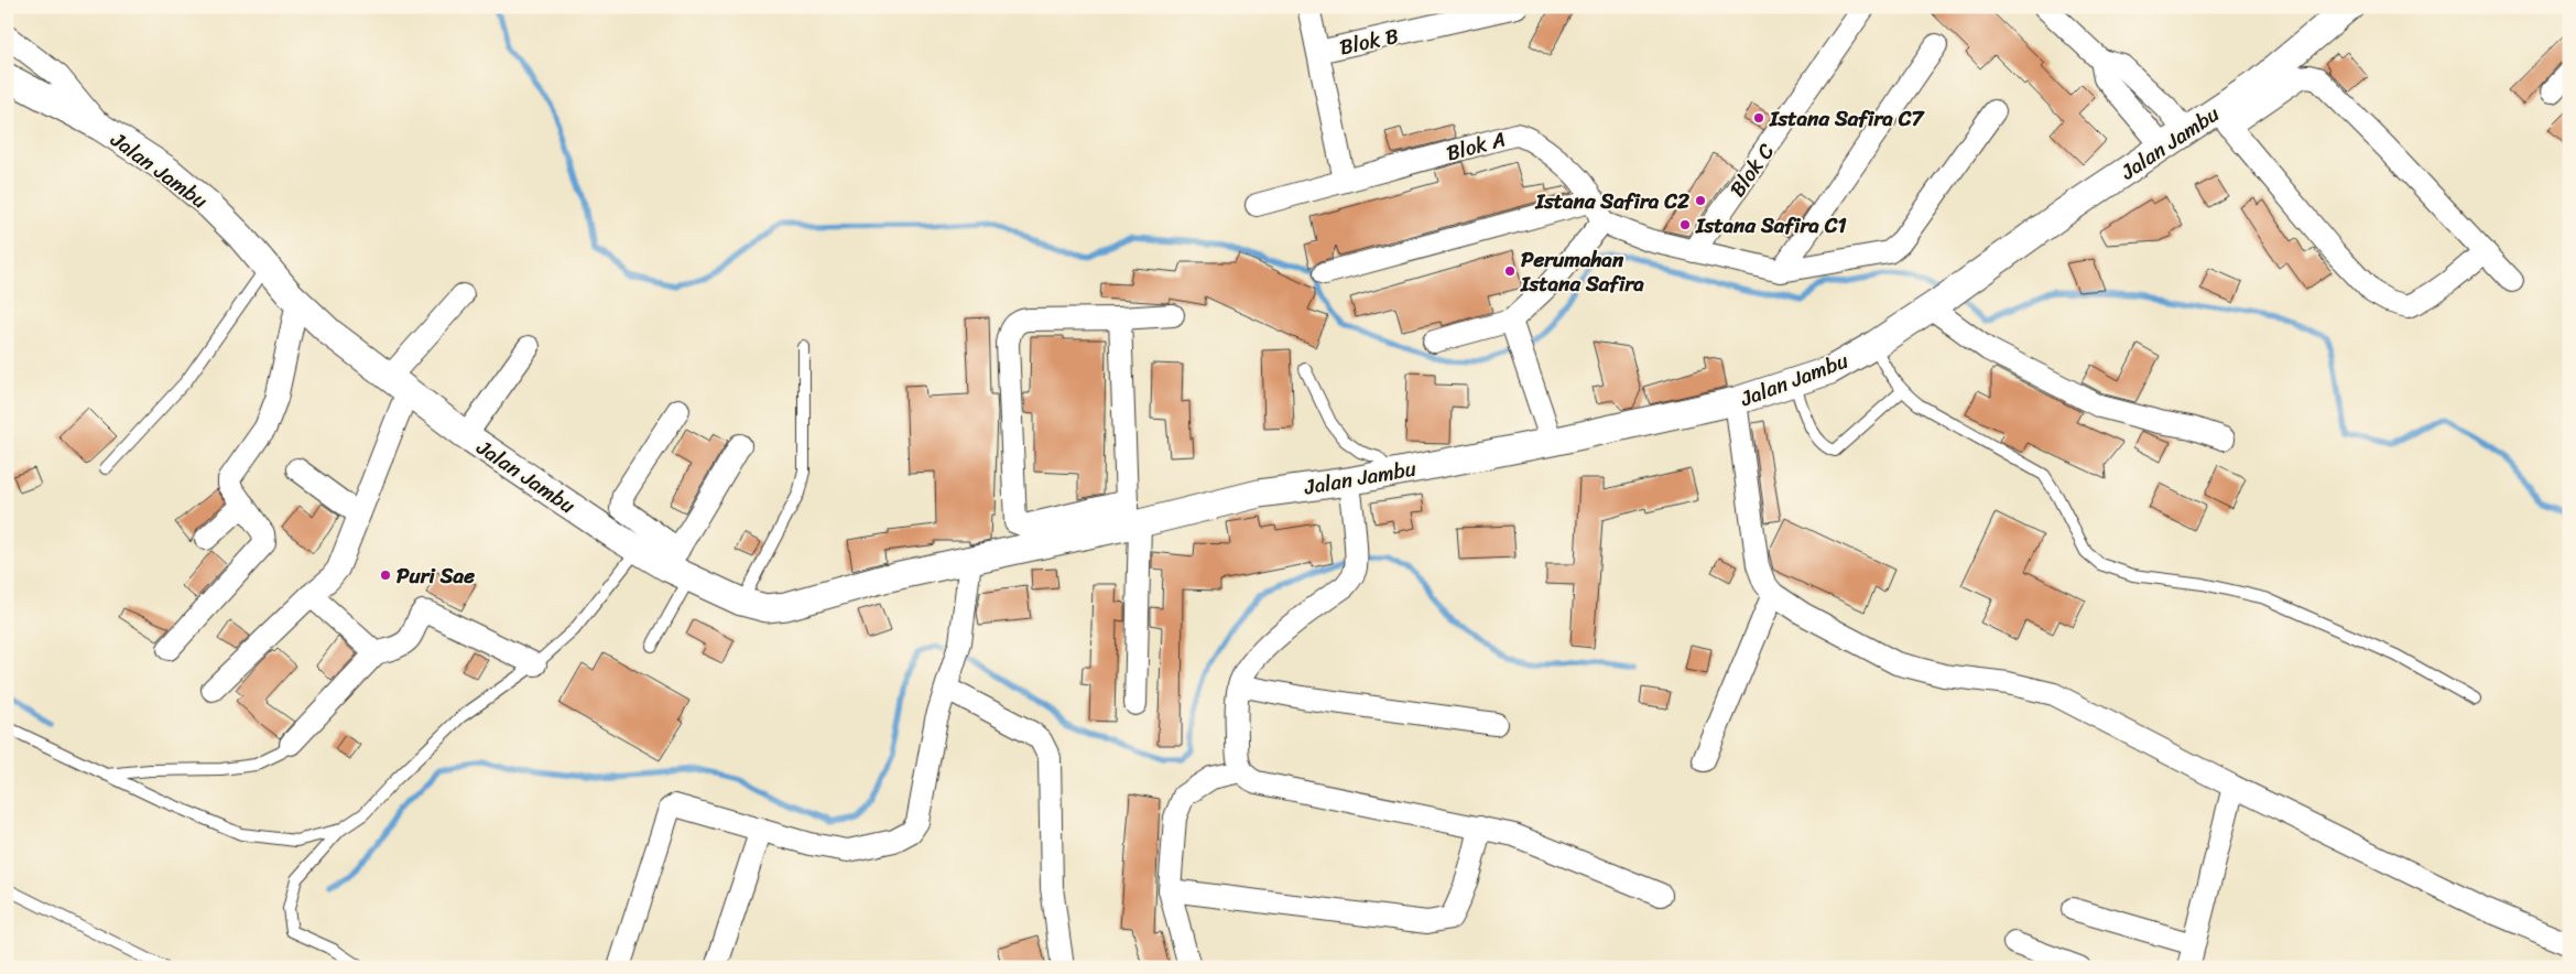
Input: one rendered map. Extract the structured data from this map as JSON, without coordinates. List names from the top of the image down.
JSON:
{
  "streets": {
    "street": [
      "Blok B",
      "Jalan Jambu",
      "Blok A",
      "Blok C"
    ]
  },
  "crossings": [
    ["Blok B", "Blok A"]
  ],
  "places": [
    "Istana Safira C7",
    "Istana Safira C2",
    "Istana Safira C1",
    "Perumahan Istana Safira",
    "Puri Sae"
  ]
}
